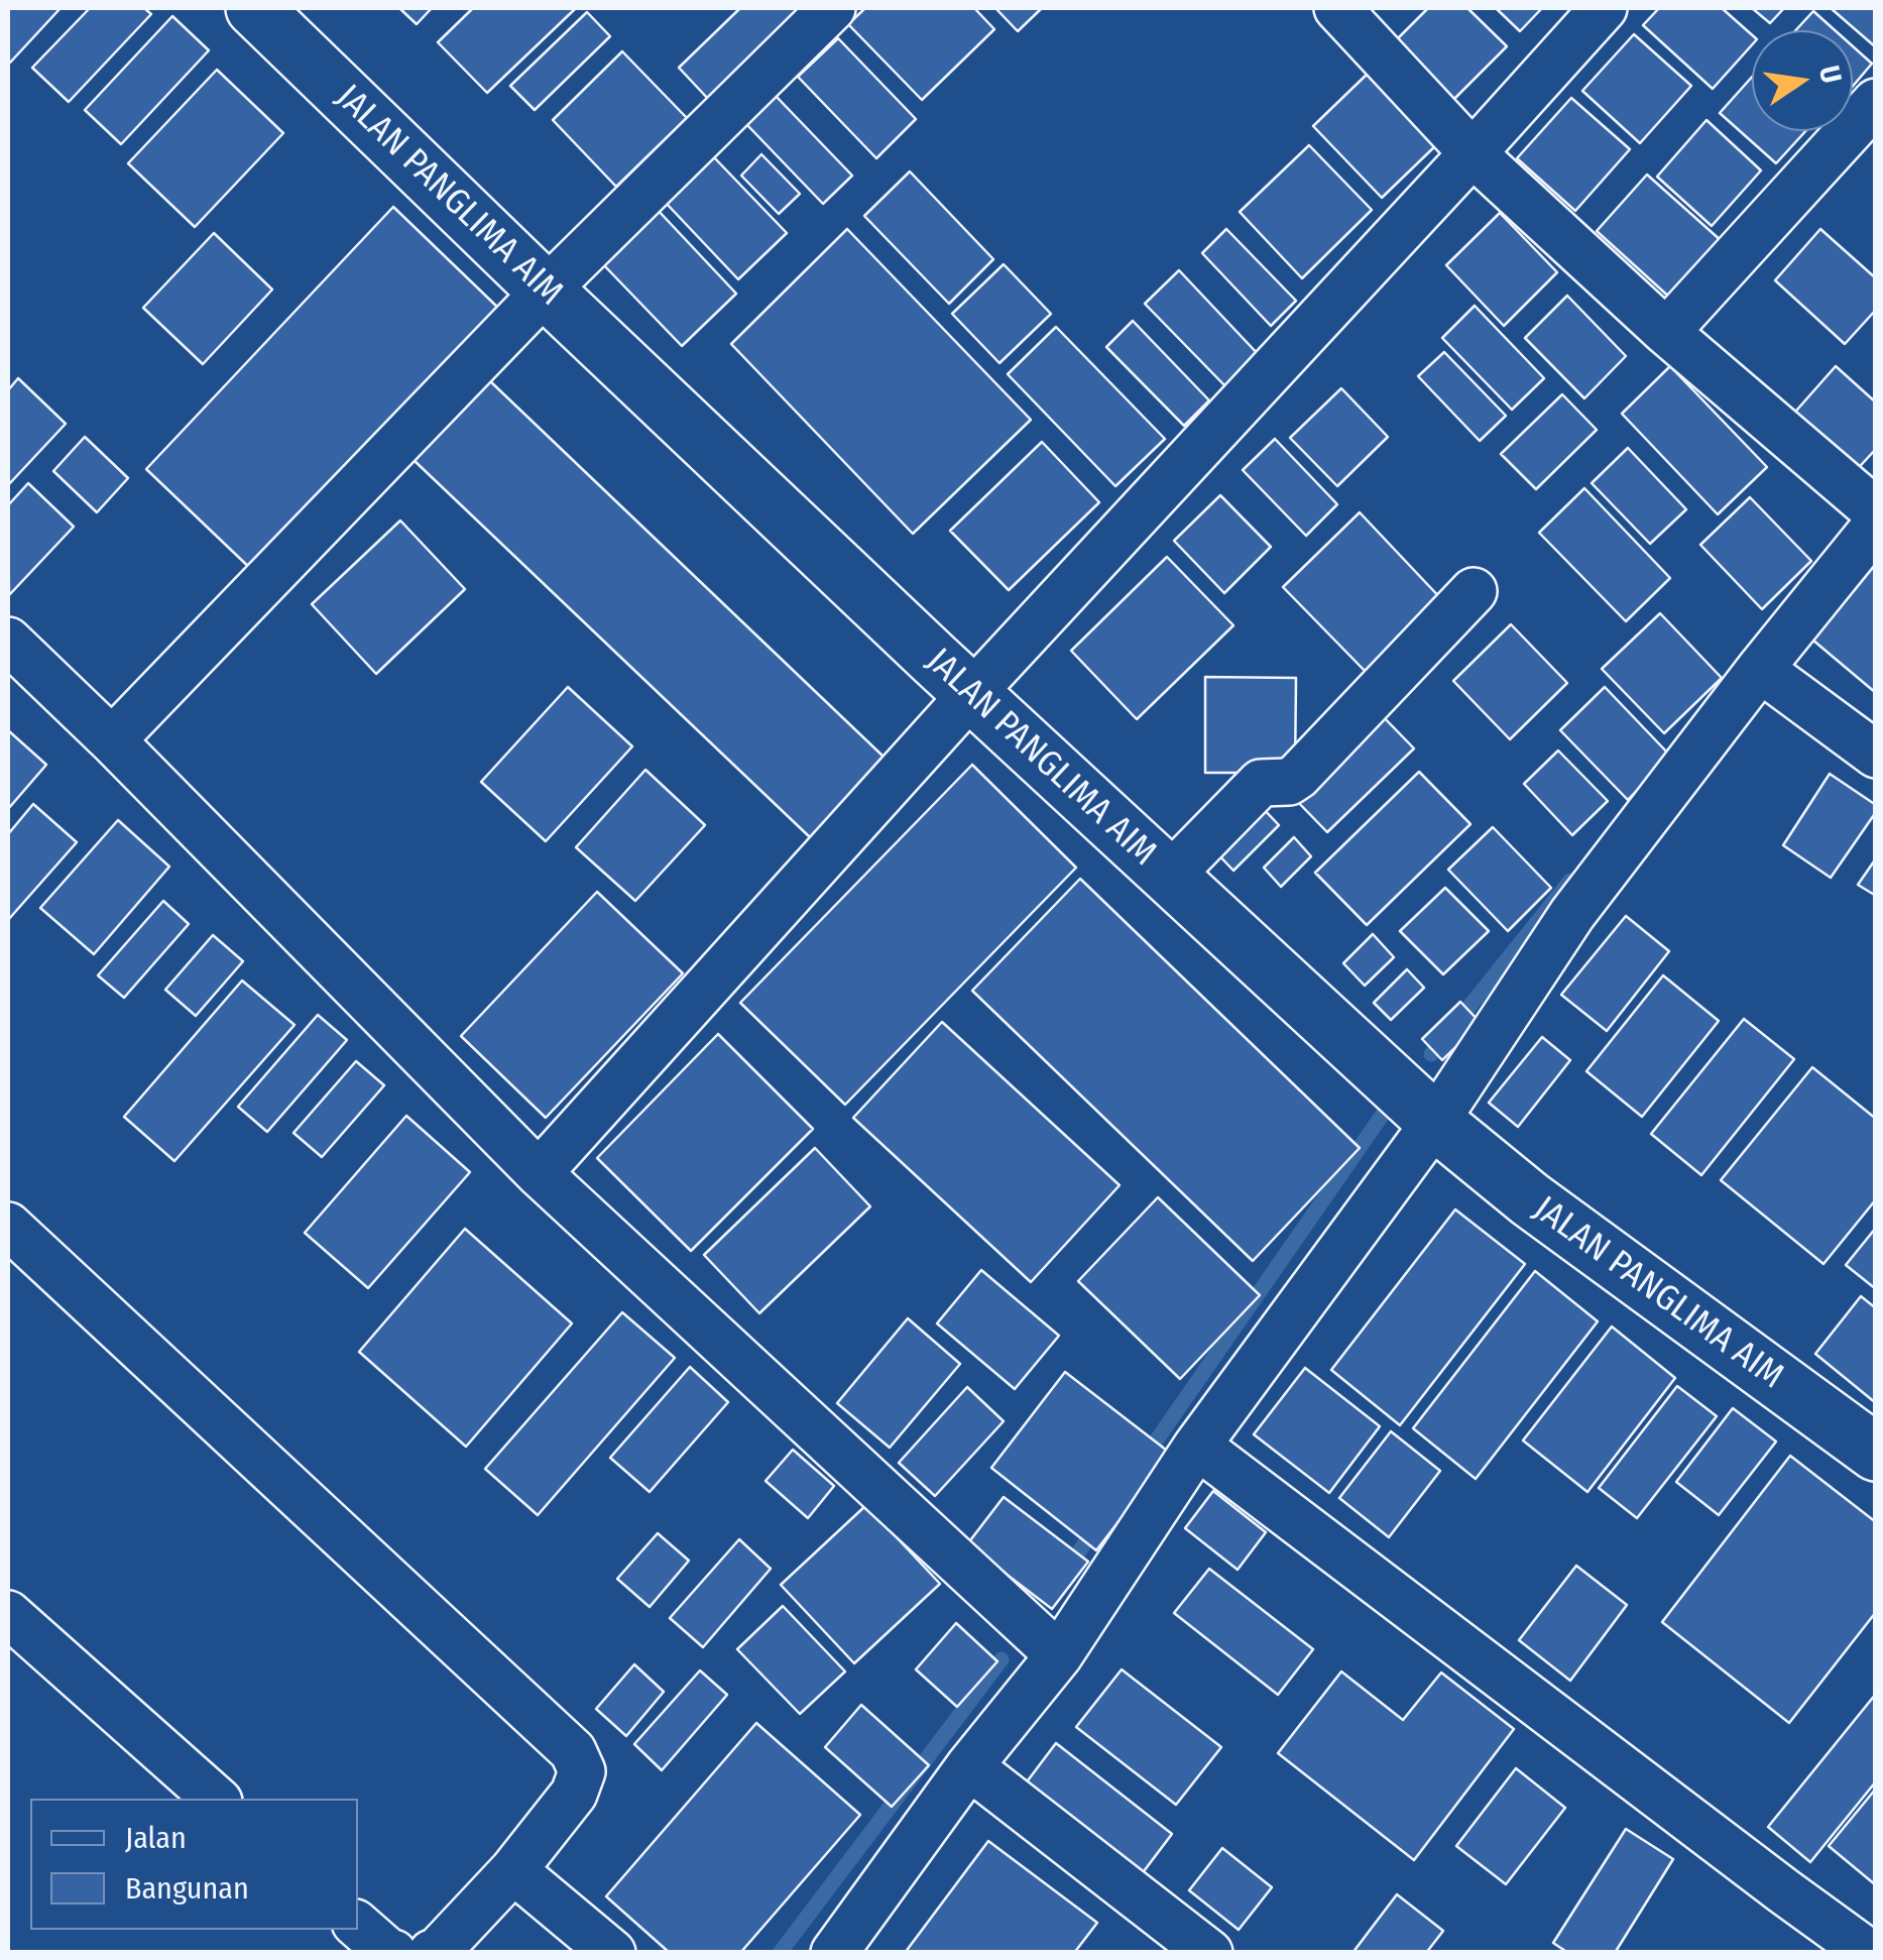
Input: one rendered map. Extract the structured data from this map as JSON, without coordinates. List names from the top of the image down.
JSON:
{
  "streets": {
    "street": ["JALAN PANGLIMA AIM"]
  },
  "legend": ["Jalan", "Bangunan"],
  "north": "right"
}
